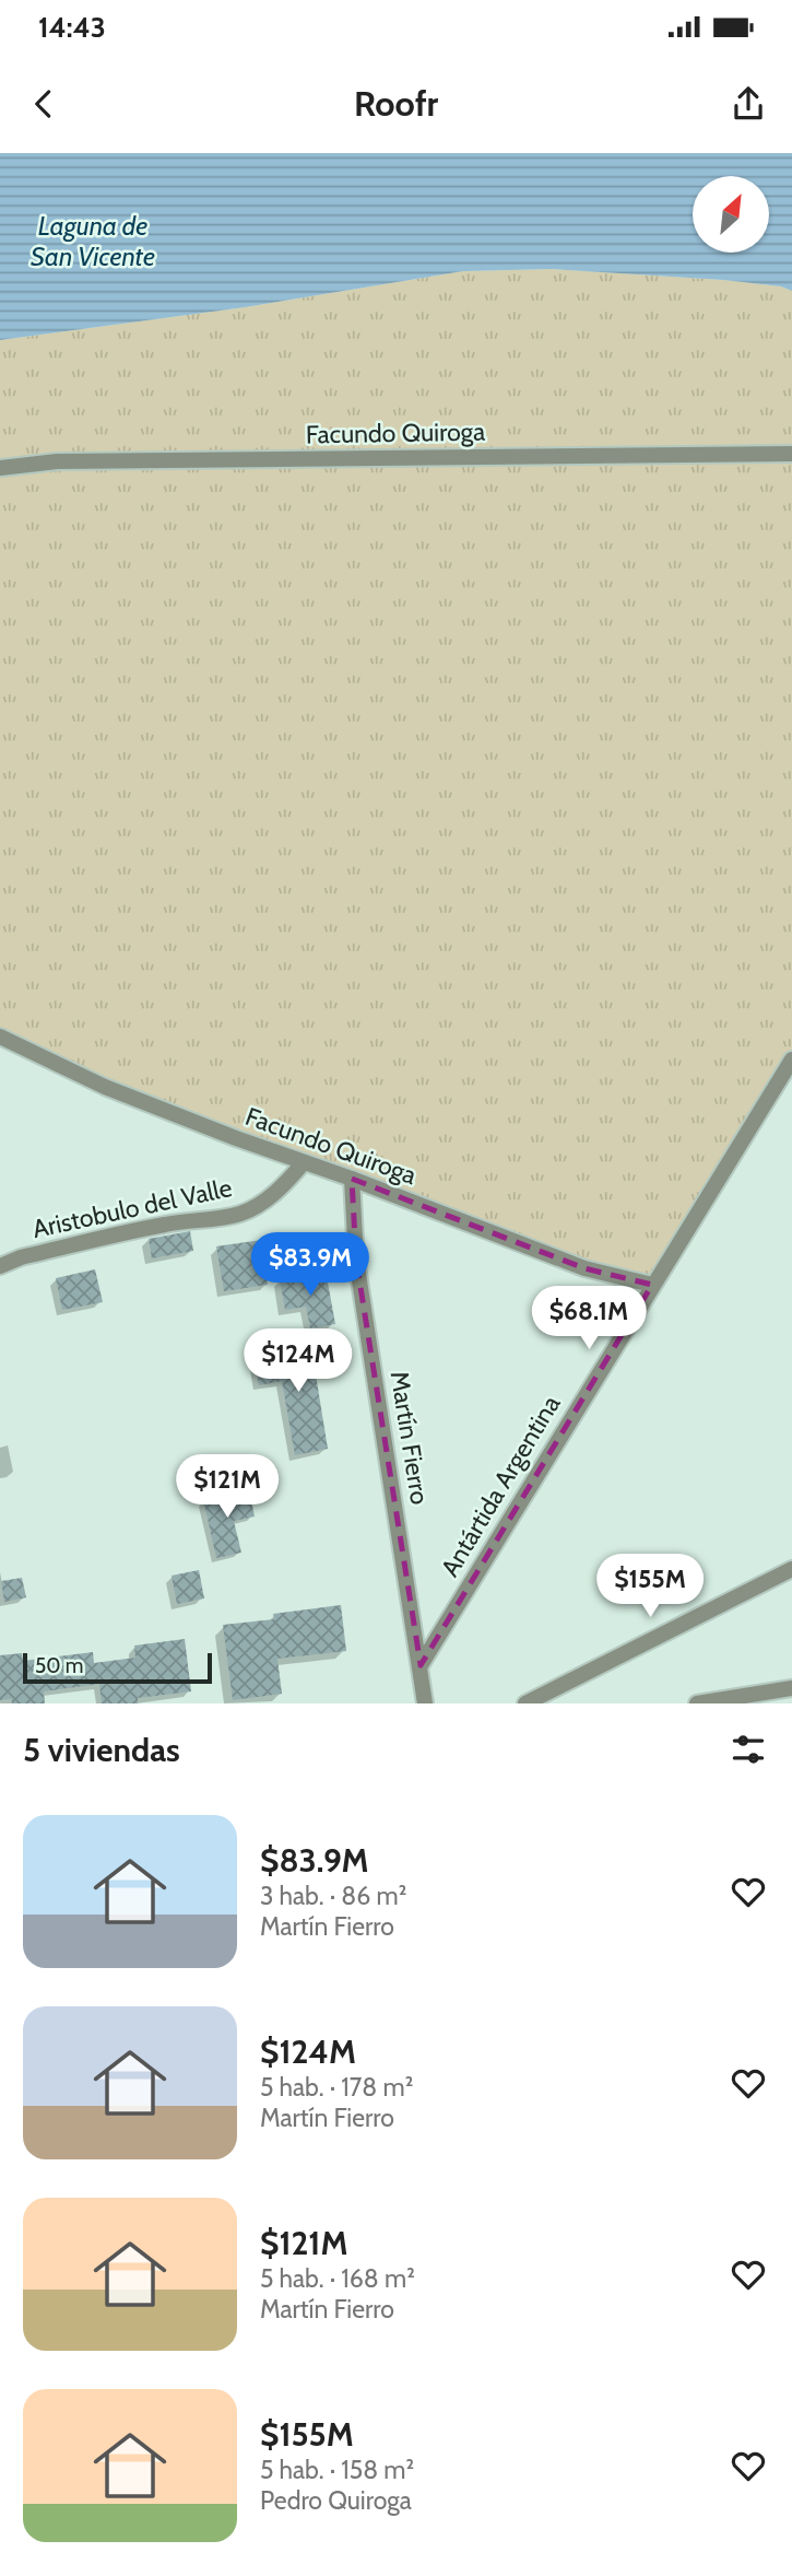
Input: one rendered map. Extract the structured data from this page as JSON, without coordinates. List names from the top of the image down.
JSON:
{
  "streets": {
    "street": [
      "Facundo Quiroga",
      "Aristobulo del Valle",
      "Martín Fierro",
      "Antártida Argentina"
    ]
  },
  "crossings": [
    ["Facundo Quiroga", "Aristobulo del Valle"],
    ["Facundo Quiroga", "Martín Fierro"],
    ["Facundo Quiroga", "Antártida Argentina"],
    ["Martín Fierro", "Antártida Argentina"]
  ],
  "water": ["Laguna de San Vicente"],
  "scale_bar": "50 m",
  "north": "top right",
  "page": {
    "status": "14:43",
    "header": "Roofr",
    "price": [
      "$83.9M",
      "$68.1M",
      "$124M",
      "$121M",
      "$155M"
    ],
    "scale": "50 m",
    "heading": "5 viviendas",
    "list": [
      {
        "name": "$83.9M",
        "note": "3 hab. · 86 m² · Martín Fierro"
      },
      {
        "name": "$124M",
        "note": "5 hab. · 178 m² · Martín Fierro"
      },
      {
        "name": "$121M",
        "note": "5 hab. · 168 m² · Martín Fierro"
      },
      {
        "name": "$155M",
        "note": "5 hab. · 158 m² · Pedro Quiroga"
      }
    ]
  }
}
